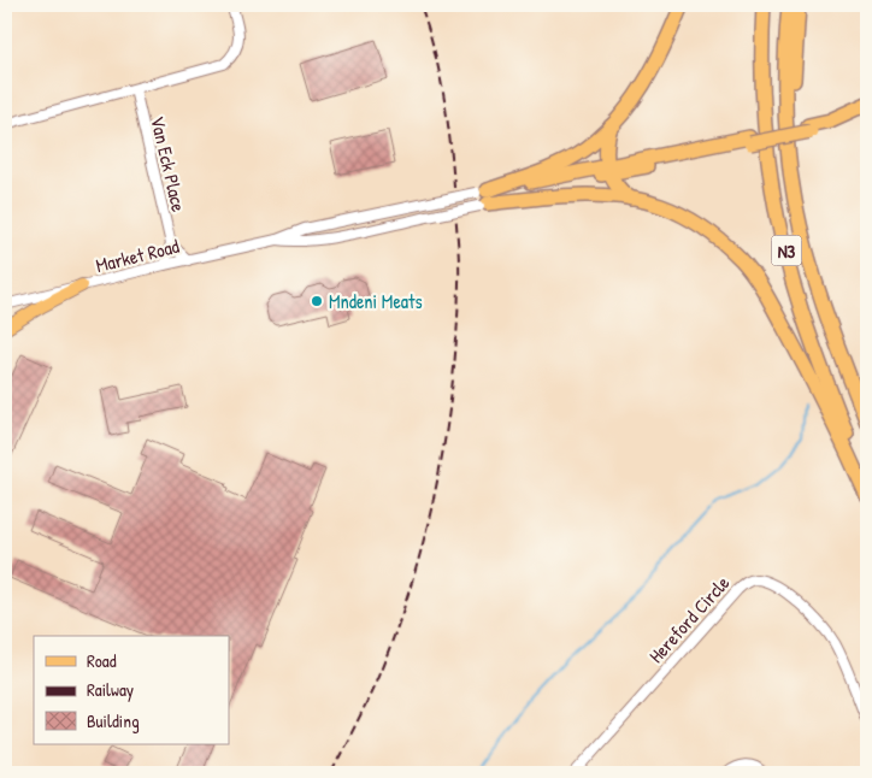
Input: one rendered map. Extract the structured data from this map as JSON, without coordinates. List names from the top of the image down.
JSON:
{
  "streets": {
    "highway": ["N3"],
    "street": ["Van Eck Place", "Market Road", "Hereford Circle"]
  },
  "places": ["Mndeni Meats"],
  "legend": ["Road", "Railway", "Building"]
}
